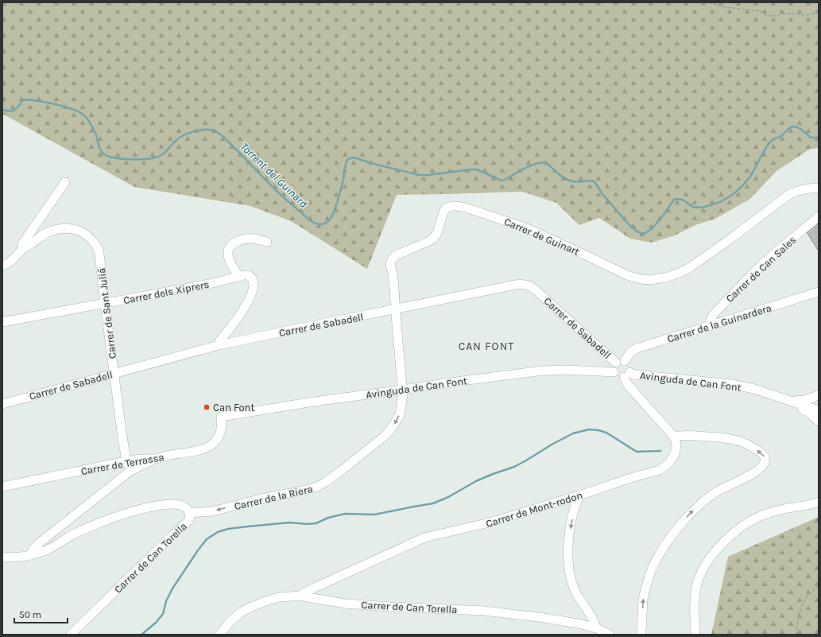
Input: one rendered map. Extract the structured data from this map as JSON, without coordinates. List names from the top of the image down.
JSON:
{
  "streets": {
    "street": [
      "Carrer de Guinart",
      "Carrer de Can Sales",
      "Carrer dels Xiprers",
      "Carrer de Sant Juliá",
      "Carrer de la Guinardera",
      "Carrer de Sabadell",
      "Avinguda de Can Font",
      "Carrer de Terrassa",
      "Carrer de la Riera",
      "Carrer de Mont-rodon",
      "Carrer de Can Torella"
    ]
  },
  "crossings": [
    ["Carrer de Guinart", "Carrer de Sabadell"],
    ["Carrer de Guinart", "Avinguda de Can Font"],
    ["Carrer de Guinart", "Carrer de la Riera"],
    ["Carrer de Can Sales", "Carrer de la Guinardera"],
    ["Carrer dels Xiprers", "Carrer de Sant Juliá"],
    ["Carrer dels Xiprers", "Carrer de Sabadell"],
    ["Carrer de Sant Juliá", "Carrer de Sabadell"],
    ["Carrer de Sant Juliá", "Carrer de Terrassa"],
    ["Carrer de la Guinardera", "Carrer de Sabadell"],
    ["Carrer de la Guinardera", "Avinguda de Can Font"],
    ["Carrer de Sabadell", "Avinguda de Can Font"],
    ["Avinguda de Can Font", "Carrer de Terrassa"],
    ["Avinguda de Can Font", "Carrer de la Riera"],
    ["Carrer de la Riera", "Carrer de Can Torella"],
    ["Carrer de Mont-rodon", "Carrer de Can Torella"]
  ],
  "one_way": ["Carrer de la Riera"],
  "districts": ["CAN FONT"],
  "water": ["Torrent del Guinard"],
  "places": ["Can Font"],
  "scale_bar": "50 m"
}
